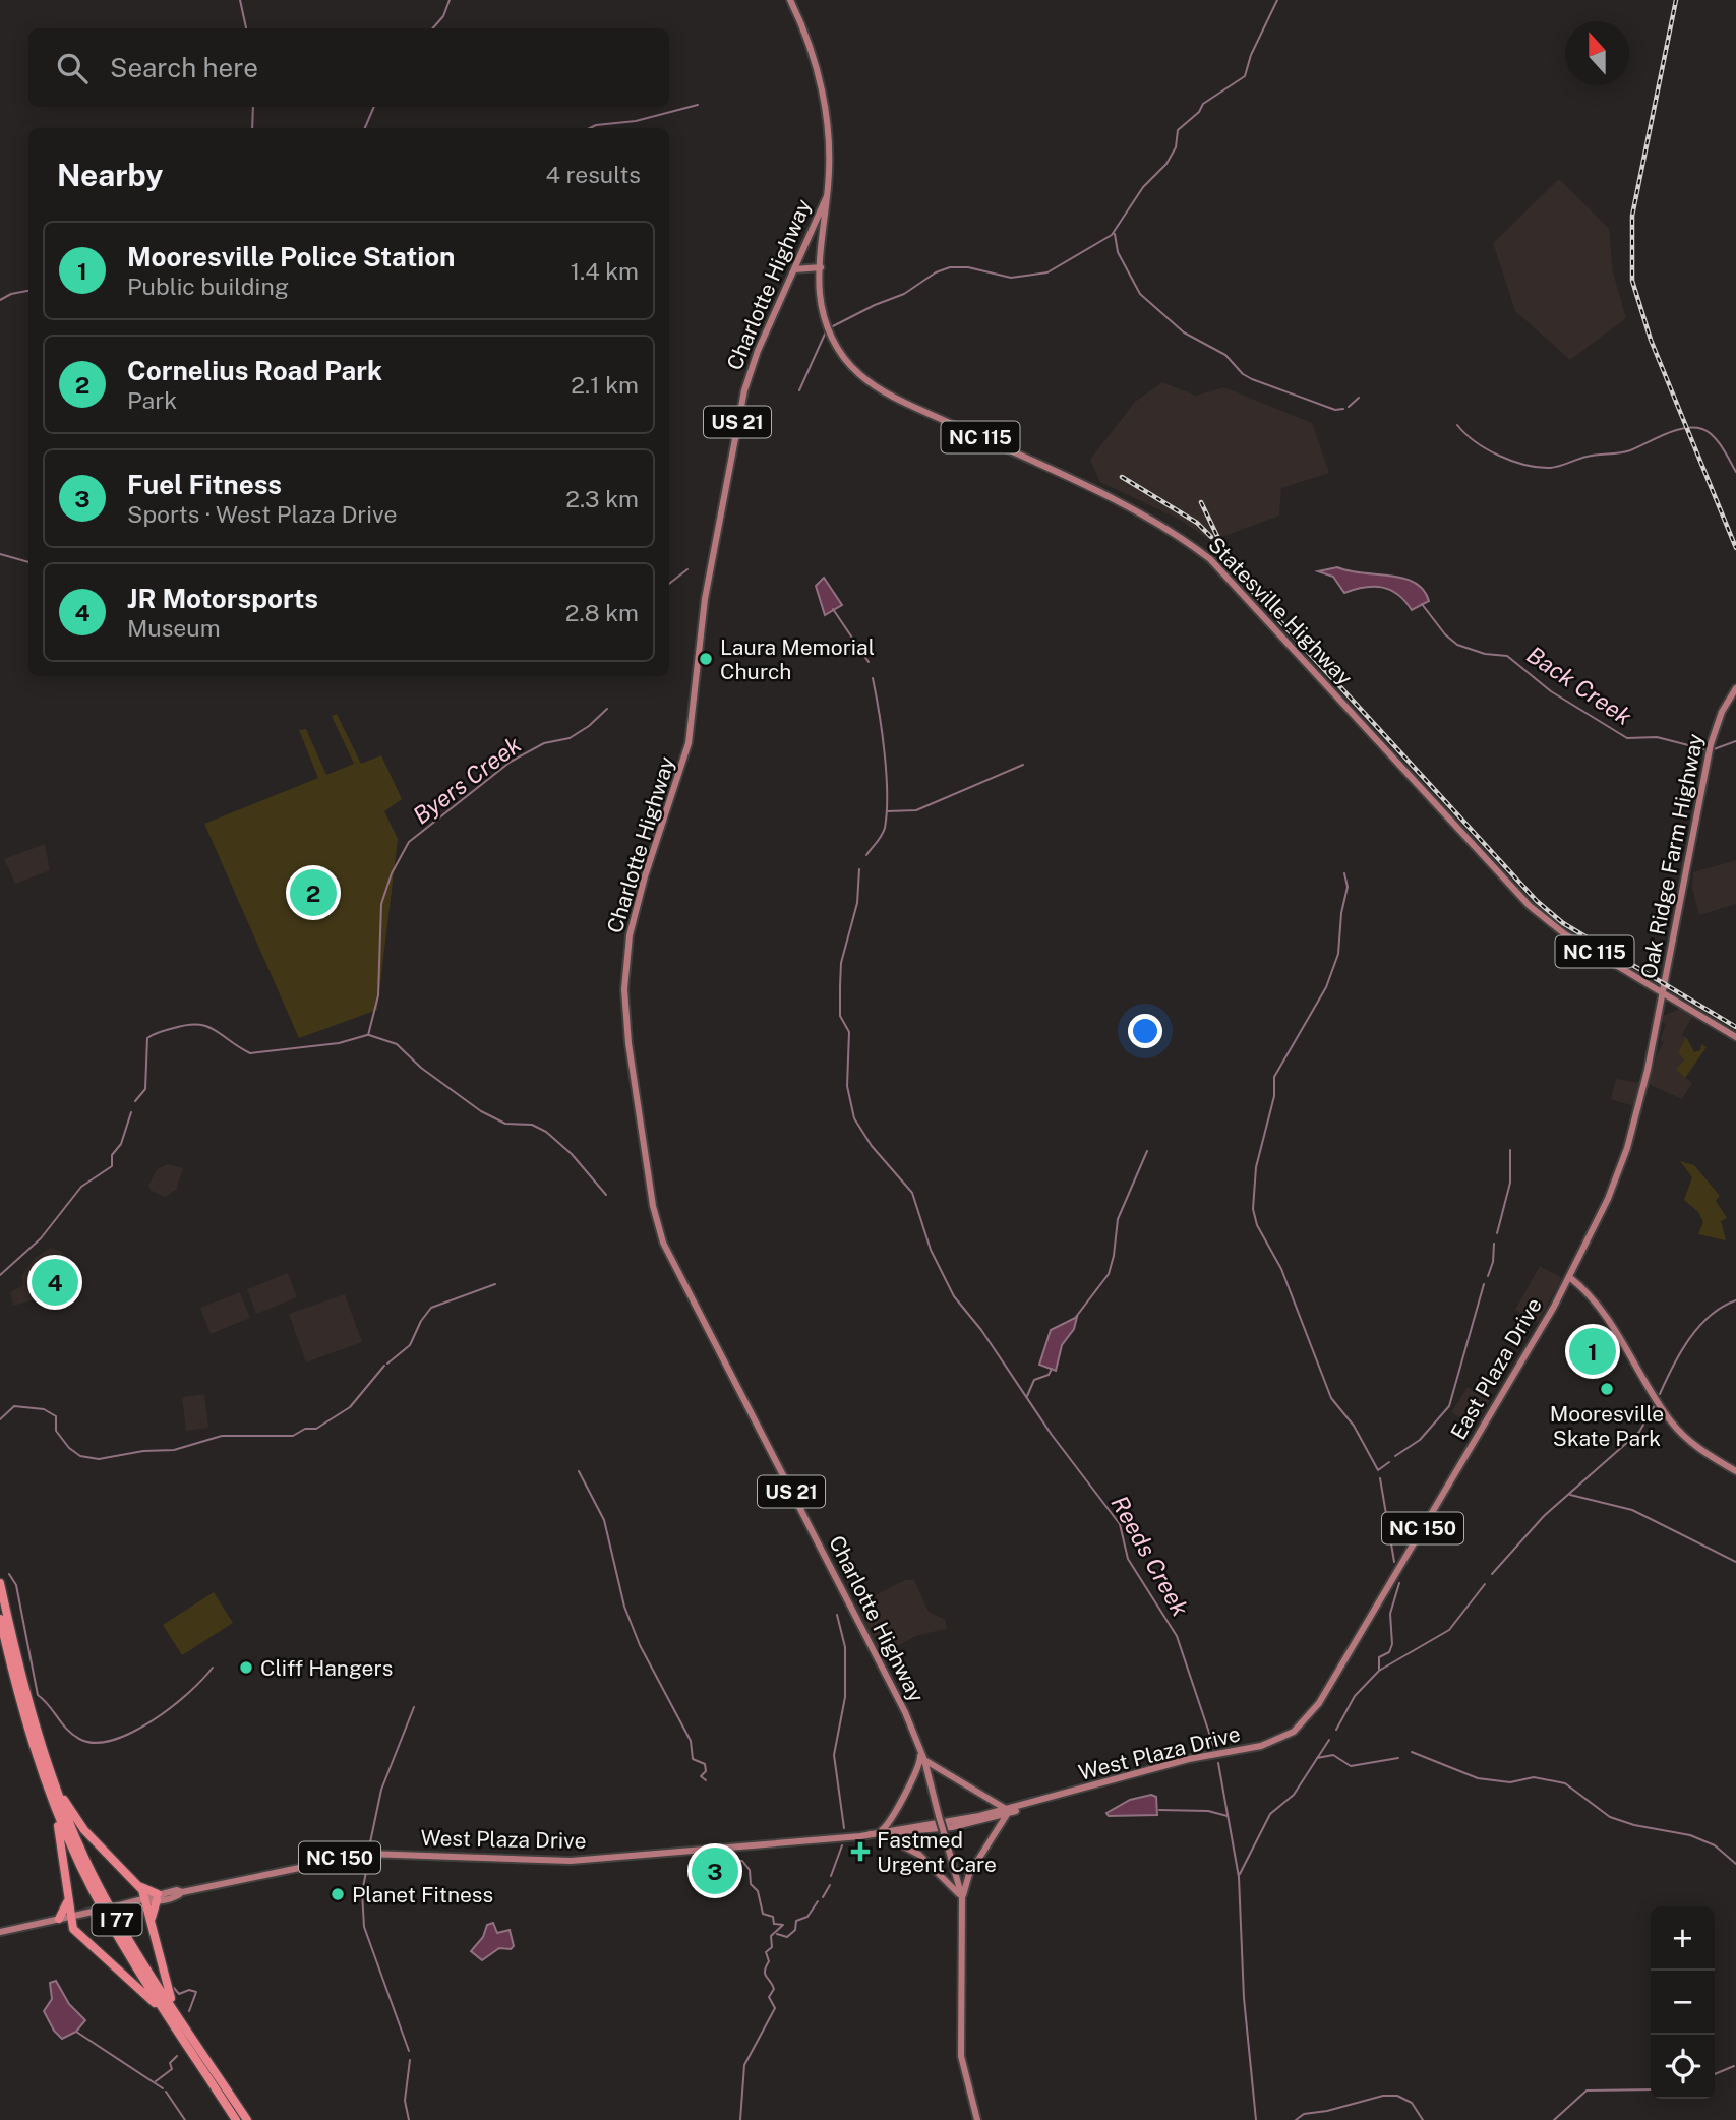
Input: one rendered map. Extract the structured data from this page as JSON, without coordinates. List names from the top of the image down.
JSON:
{
  "streets": {
    "highway": ["I 77"],
    "main road": [
      "Charlotte Highway",
      "US 21",
      "NC 115",
      "Statesville Highway",
      "Oak Ridge Farm Highway",
      "East Plaza Drive",
      "NC 150",
      "West Plaza Drive"
    ]
  },
  "crossings": [
    ["Charlotte Highway", "Statesville Highway"],
    ["NC 115", "Statesville Highway"],
    ["NC 115", "Oak Ridge Farm Highway"],
    ["NC 115", "East Plaza Drive"],
    ["Statesville Highway", "Oak Ridge Farm Highway"],
    ["Statesville Highway", "East Plaza Drive"],
    ["Oak Ridge Farm Highway", "East Plaza Drive"],
    ["East Plaza Drive", "West Plaza Drive"],
    ["NC 150", "West Plaza Drive"]
  ],
  "water": ["Back Creek", "Byers Creek", "Reeds Creek"],
  "places": {
    "other": [
      "Laura Memorial Church",
      "Mooresville Skate Park",
      "Cliff Hangers",
      "Planet Fitness"
    ],
    "health": ["Fastmed Urgent Care"]
  },
  "north": "top",
  "page": {
    "search": "Search here",
    "heading": ["Nearby", "4 results"],
    "list": [
      {
        "mark": "1",
        "name": "Mooresville Police Station",
        "note": "Public building",
        "value": "1.4 km"
      },
      {
        "mark": "2",
        "name": "Cornelius Road Park",
        "note": "Park",
        "value": "2.1 km"
      },
      {
        "mark": "3",
        "name": "Fuel Fitness",
        "note": "Sports · West Plaza Drive",
        "value": "2.3 km"
      },
      {
        "mark": "4",
        "name": "JR Motorsports",
        "note": "Museum",
        "value": "2.8 km"
      }
    ],
    "pins": [
      "2",
      "4",
      "1",
      "3"
    ],
    "map_buttons": ["+", "−"]
  }
}
